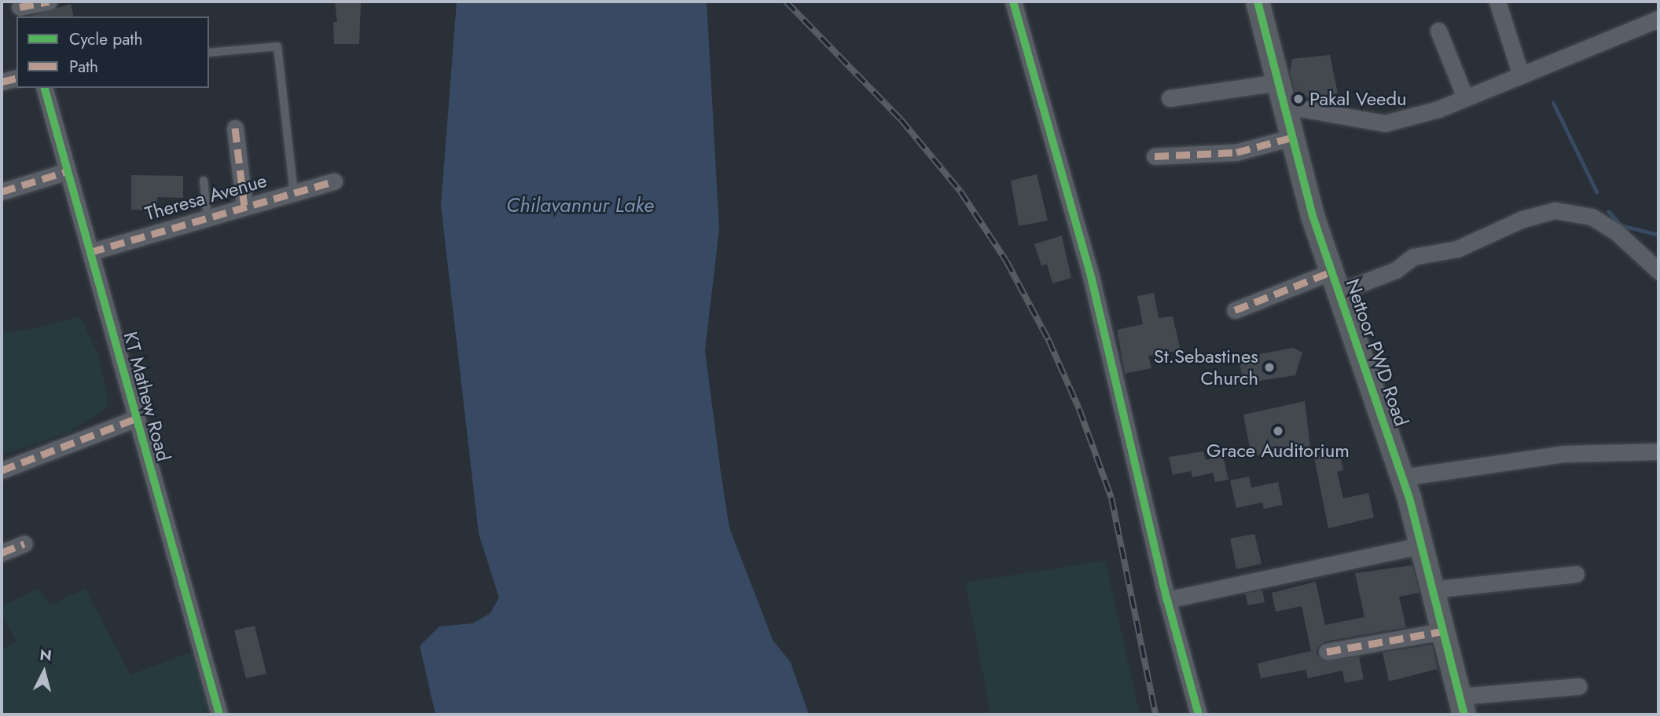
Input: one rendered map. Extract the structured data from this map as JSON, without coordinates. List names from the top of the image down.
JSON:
{
  "streets": {
    "street": ["Theresa Avenue", "Nettoor PWD Road", "KT Mathew Road"]
  },
  "crossings": [
    ["Theresa Avenue", "KT Mathew Road"]
  ],
  "water": ["Chilavannur Lake"],
  "places": ["Pakal Veedu", "St.Sebastines Church", "Grace Auditorium"],
  "legend": ["Cycle path", "Path"],
  "north": "top"
}
